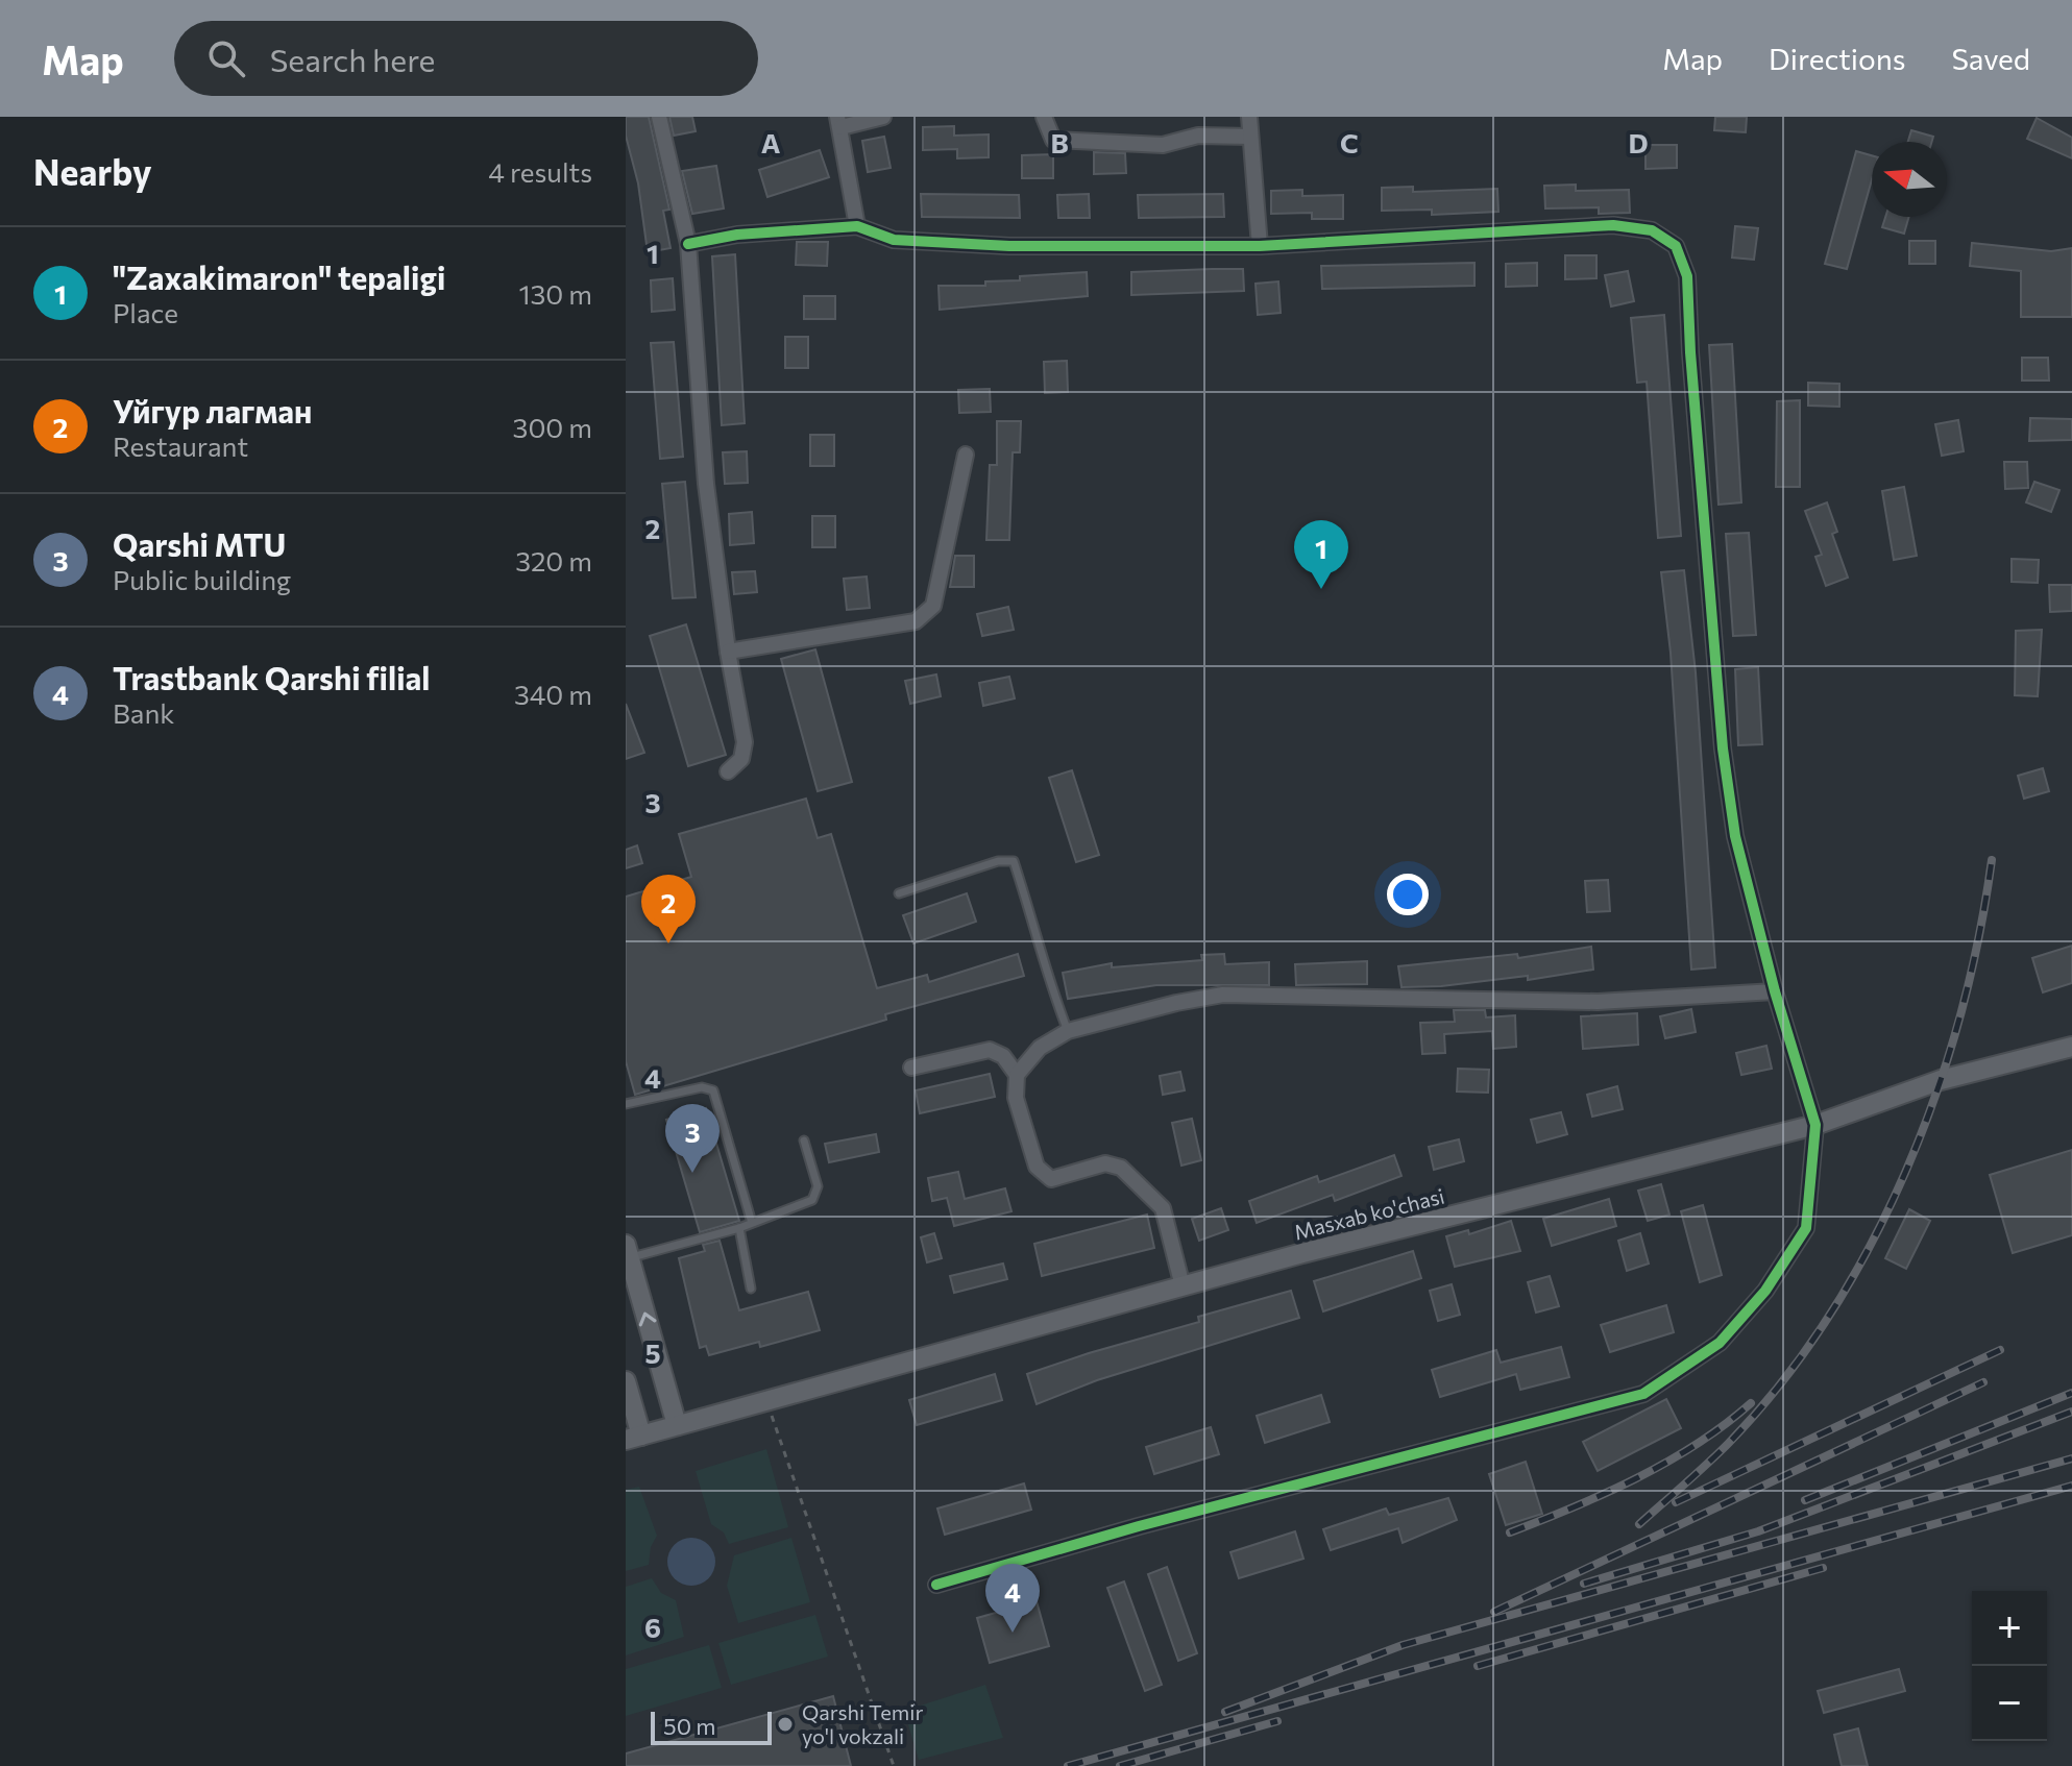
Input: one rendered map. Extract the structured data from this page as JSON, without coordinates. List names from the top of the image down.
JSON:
{
  "streets": {
    "main road": ["Masxab ko'chasi"]
  },
  "places": ["Qarshi Temir yo'l vokzali"],
  "scale_bar": "50 m",
  "north": "left",
  "page": {
    "header": "Map",
    "search": "Search here",
    "nav": ["Map", "Directions", "Saved"],
    "heading": ["Nearby", "4 results"],
    "list": [
      {
        "mark": "1",
        "name": "\"Zaxakimaron\" tepaligi",
        "note": "Place",
        "value": "130 m"
      },
      {
        "mark": "2",
        "name": "Уйгур лагман",
        "note": "Restaurant",
        "value": "300 m"
      },
      {
        "mark": "3",
        "name": "Qarshi MTU",
        "note": "Public building",
        "value": "320 m"
      },
      {
        "mark": "4",
        "name": "Trastbank Qarshi filial",
        "note": "Bank",
        "value": "340 m"
      }
    ],
    "pins": [
      "1",
      "2",
      "3",
      "4"
    ],
    "map_buttons": ["+", "−"],
    "scale": "50 m"
  },
  "grid": {
    "columns": [
      "A",
      "B",
      "C",
      "D"
    ],
    "rows": [
      "1",
      "2",
      "3",
      "4",
      "5",
      "6"
    ]
  }
}
